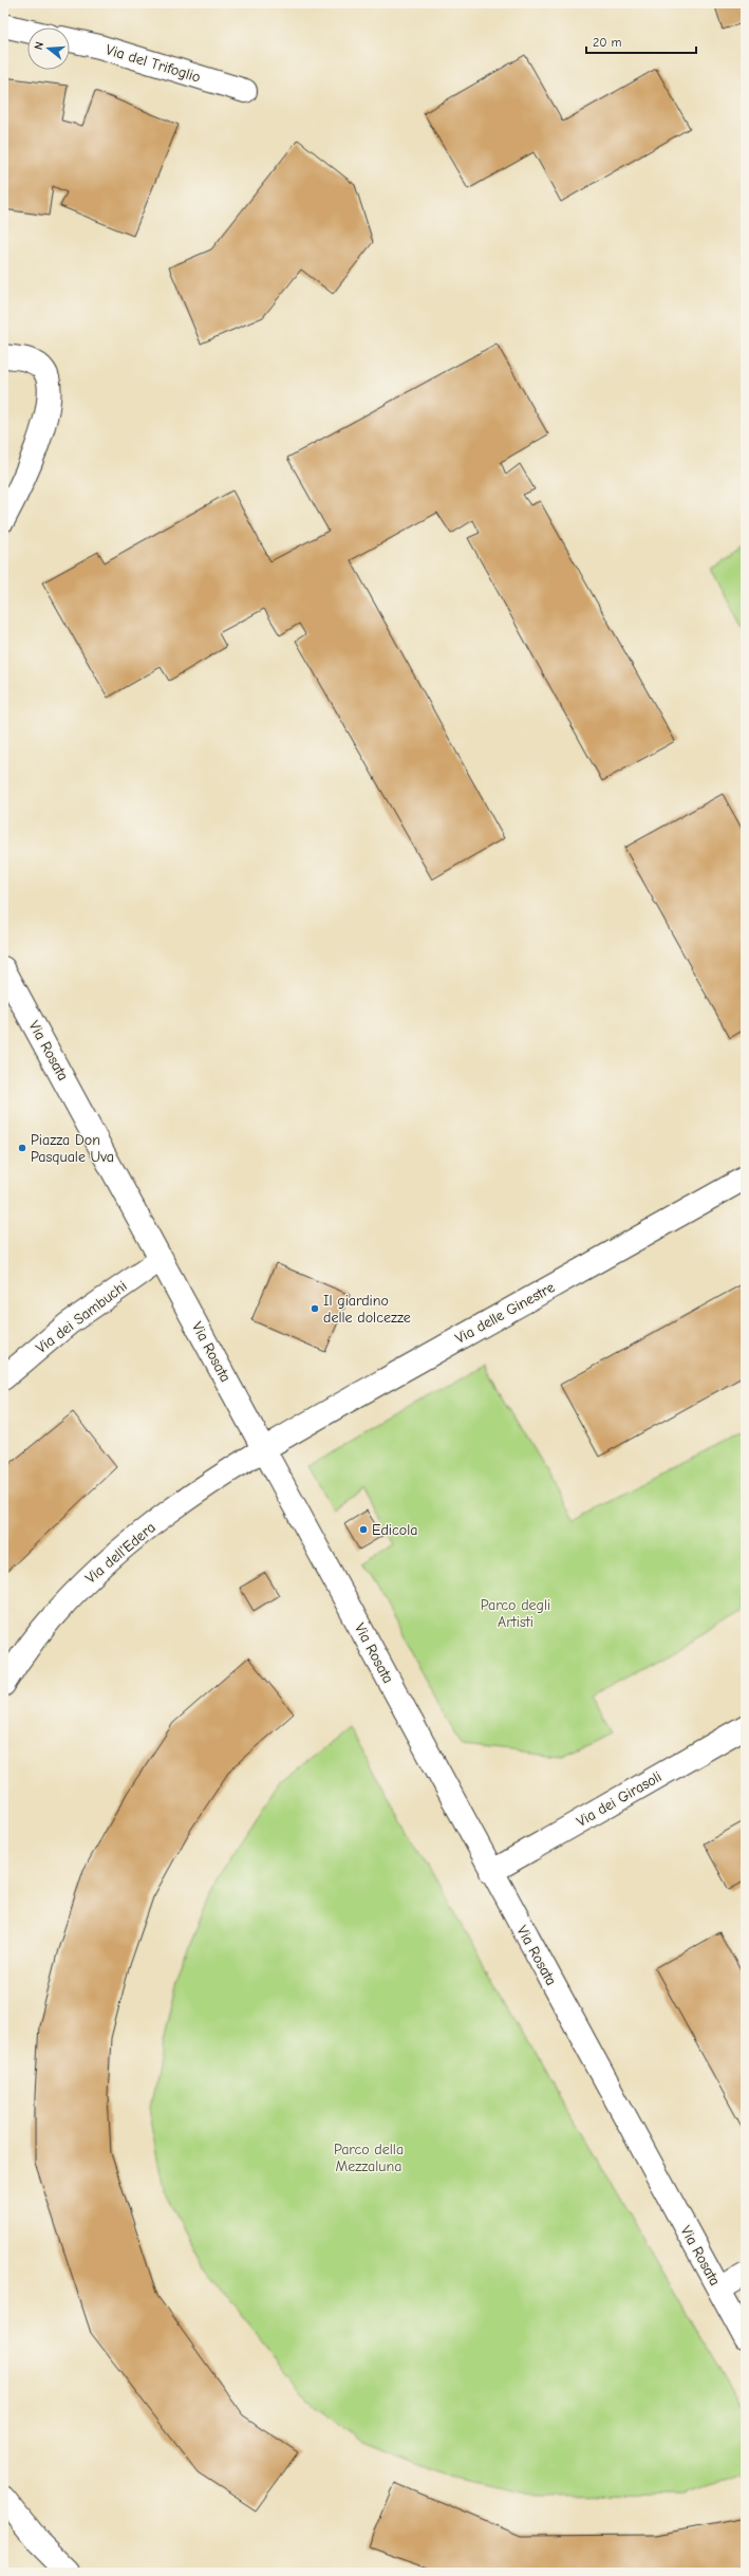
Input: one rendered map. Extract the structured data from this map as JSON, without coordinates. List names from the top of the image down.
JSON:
{
  "streets": {
    "street": [
      "Via del Trifoglio",
      "Via Rosata",
      "Via delle Ginestre",
      "Via dei Sambuchi",
      "Via dell'Edera",
      "Via dei Girasoli"
    ]
  },
  "crossings": [
    ["Via Rosata", "Via delle Ginestre"],
    ["Via Rosata", "Via dei Sambuchi"],
    ["Via Rosata", "Via dell'Edera"],
    ["Via Rosata", "Via dei Girasoli"],
    ["Via delle Ginestre", "Via dell'Edera"]
  ],
  "parks": ["Parco degli Artisti", "Parco della Mezzaluna"],
  "places": ["Piazza Don Pasquale Uva", "Il giardino delle dolcezze", "Edicola"],
  "scale_bar": "20 m",
  "north": "left"
}
